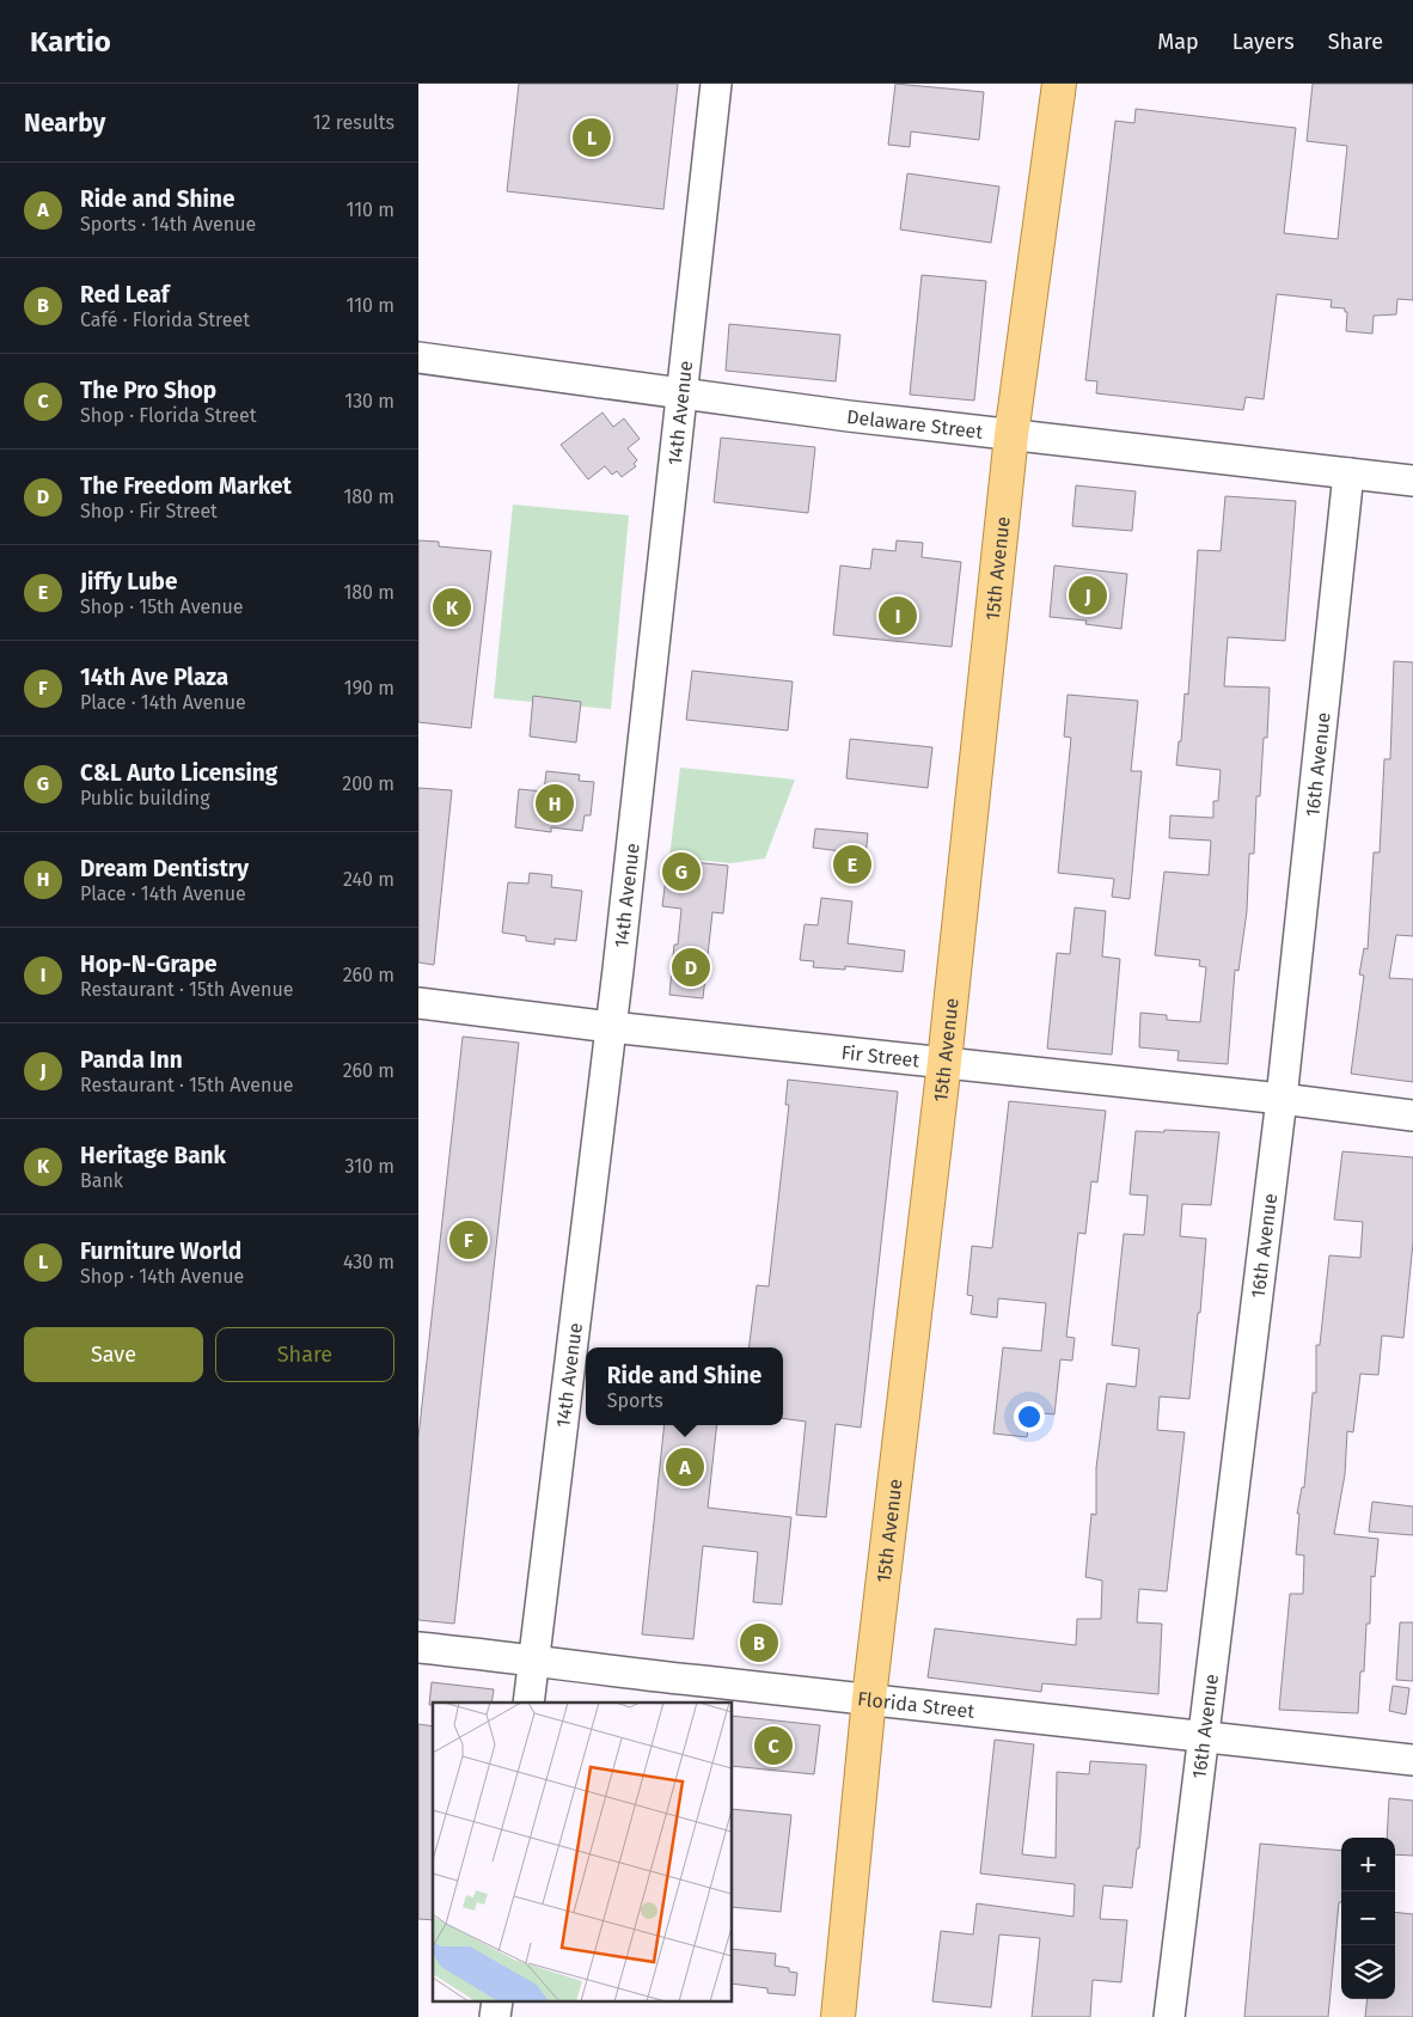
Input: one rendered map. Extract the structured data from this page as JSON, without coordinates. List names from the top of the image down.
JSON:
{
  "streets": {
    "main road": ["15th Avenue"],
    "street": [
      "14th Avenue",
      "Delaware Street",
      "16th Avenue",
      "Fir Street",
      "Florida Street"
    ]
  },
  "crossings": [
    ["14th Avenue", "Delaware Street"],
    ["14th Avenue", "Fir Street"],
    ["14th Avenue", "Florida Street"],
    ["Delaware Street", "15th Avenue"],
    ["Delaware Street", "16th Avenue"],
    ["15th Avenue", "Fir Street"],
    ["15th Avenue", "Florida Street"],
    ["16th Avenue", "Fir Street"],
    ["16th Avenue", "Florida Street"]
  ],
  "page": {
    "header": "Kartio",
    "nav": ["Map", "Layers", "Share"],
    "heading": ["Nearby", "12 results"],
    "pins": [
      "L",
      "J",
      "K",
      "I",
      "H",
      "E",
      "G",
      "D",
      "F",
      "A",
      "B",
      "C"
    ],
    "list": [
      {
        "mark": "A",
        "name": "Ride and Shine",
        "note": "Sports · 14th Avenue",
        "value": "110 m"
      },
      {
        "mark": "B",
        "name": "Red Leaf",
        "note": "Café · Florida Street",
        "value": "110 m"
      },
      {
        "mark": "C",
        "name": "The Pro Shop",
        "note": "Shop · Florida Street",
        "value": "130 m"
      },
      {
        "mark": "D",
        "name": "The Freedom Market",
        "note": "Shop · Fir Street",
        "value": "180 m"
      },
      {
        "mark": "E",
        "name": "Jiffy Lube",
        "note": "Shop · 15th Avenue",
        "value": "180 m"
      },
      {
        "mark": "F",
        "name": "14th Ave Plaza",
        "note": "Place · 14th Avenue",
        "value": "190 m"
      },
      {
        "mark": "G",
        "name": "C&L Auto Licensing",
        "note": "Public building",
        "value": "200 m"
      },
      {
        "mark": "H",
        "name": "Dream Dentistry",
        "note": "Place · 14th Avenue",
        "value": "240 m"
      },
      {
        "mark": "I",
        "name": "Hop-N-Grape",
        "note": "Restaurant · 15th Avenue",
        "value": "260 m"
      },
      {
        "mark": "J",
        "name": "Panda Inn",
        "note": "Restaurant · 15th Avenue",
        "value": "260 m"
      },
      {
        "mark": "K",
        "name": "Heritage Bank",
        "note": "Bank",
        "value": "310 m"
      },
      {
        "mark": "L",
        "name": "Furniture World",
        "note": "Shop · 14th Avenue",
        "value": "430 m"
      }
    ],
    "buttons": ["Save", "Share"],
    "popup": ["Ride and Shine", "Sports"],
    "map_buttons": ["+", "−"]
  }
}
